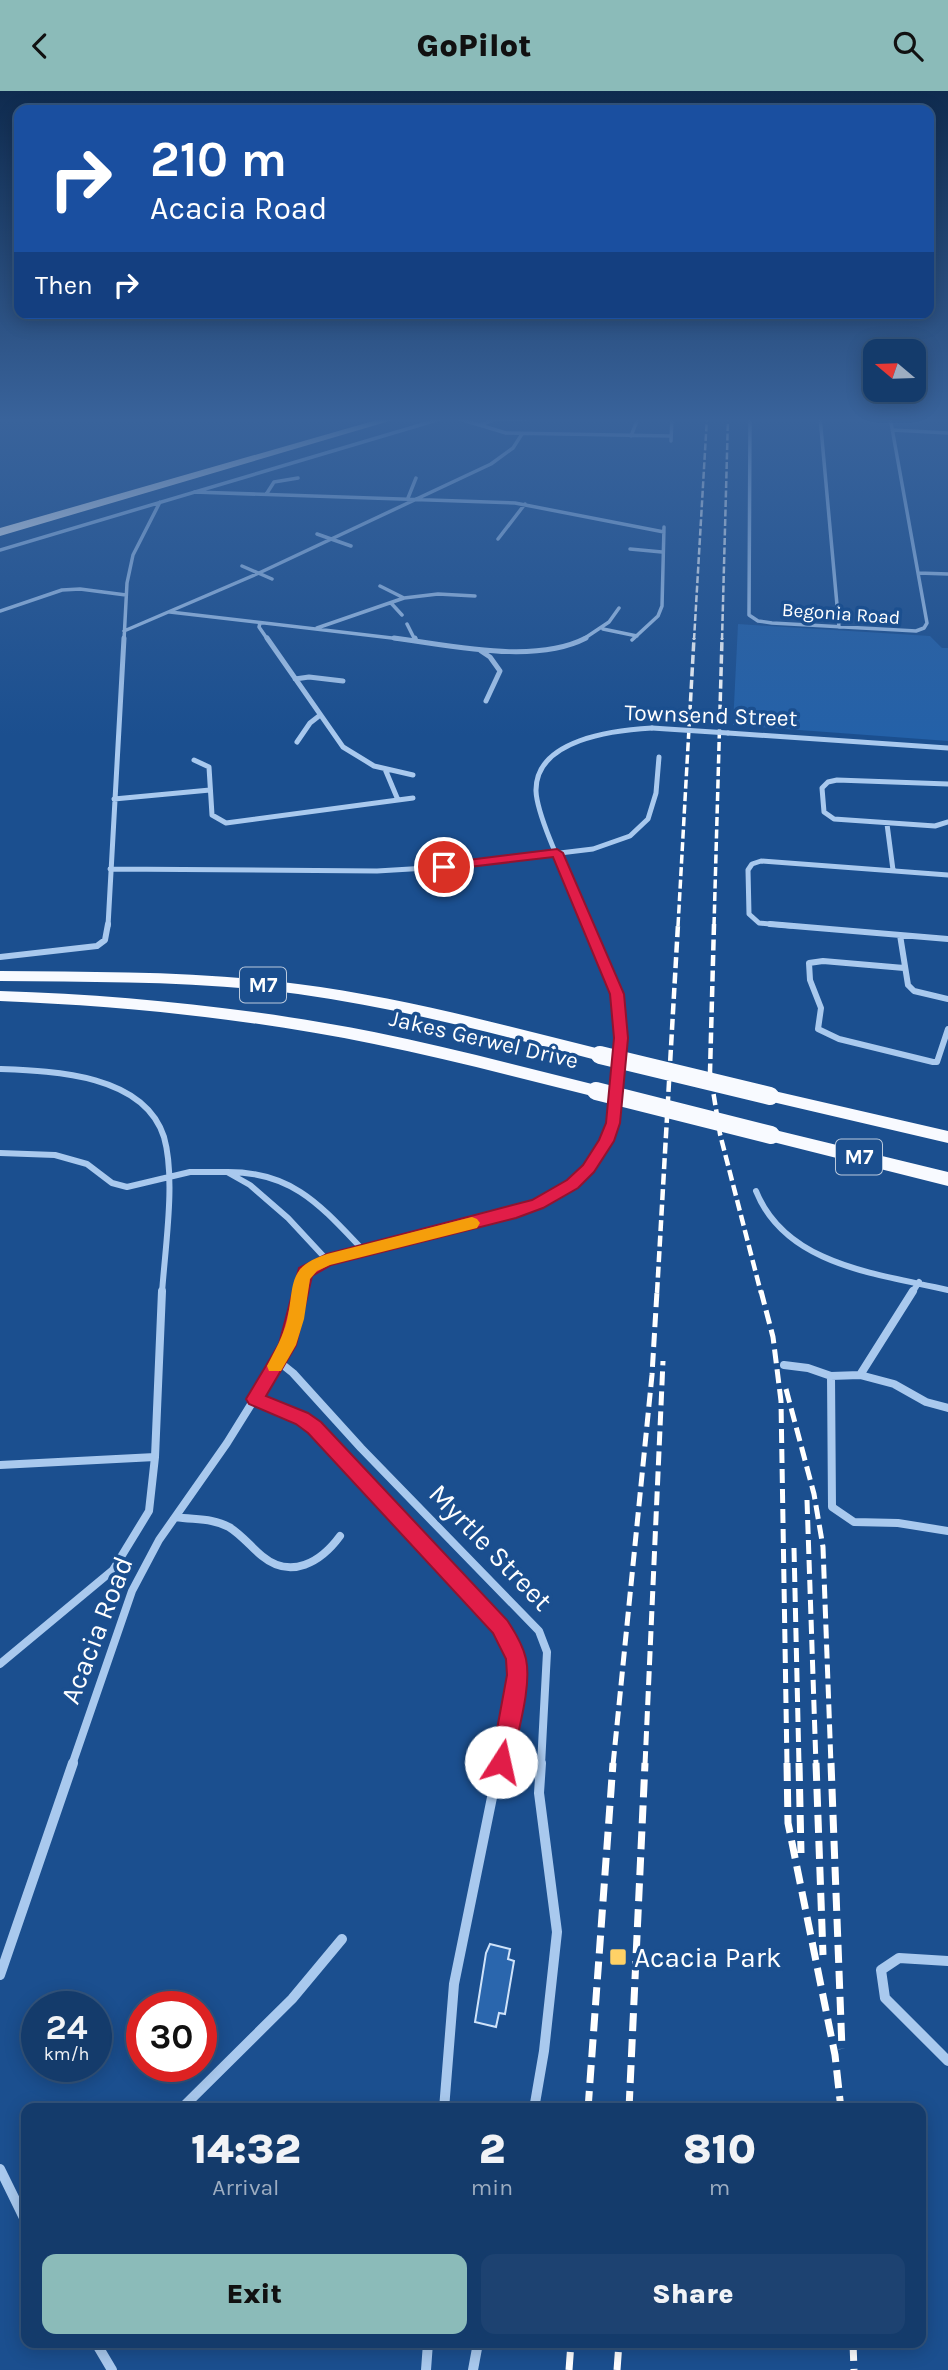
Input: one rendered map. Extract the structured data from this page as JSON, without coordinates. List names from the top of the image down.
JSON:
{
  "streets": {
    "highway": ["M7", "Jakes Gerwel Drive"],
    "street": [
      "Begonia Road",
      "Townsend Street",
      "Myrtle Street",
      "Acacia Road"
    ]
  },
  "crossings": [
    ["Townsend Street", "Acacia Road"],
    ["Myrtle Street", "Acacia Road"]
  ],
  "places": {
    "transit": ["Acacia Park"]
  },
  "north": "left",
  "page": {
    "header": "GoPilot",
    "turn": ["210 m", "Acacia Road"],
    "then": "Then",
    "speed": "24 km/h",
    "limit": "30",
    "eta": [
      "14:32",
      "Arrival",
      "2",
      "min",
      "810",
      "m"
    ],
    "buttons": ["Exit", "Share"]
  }
}
